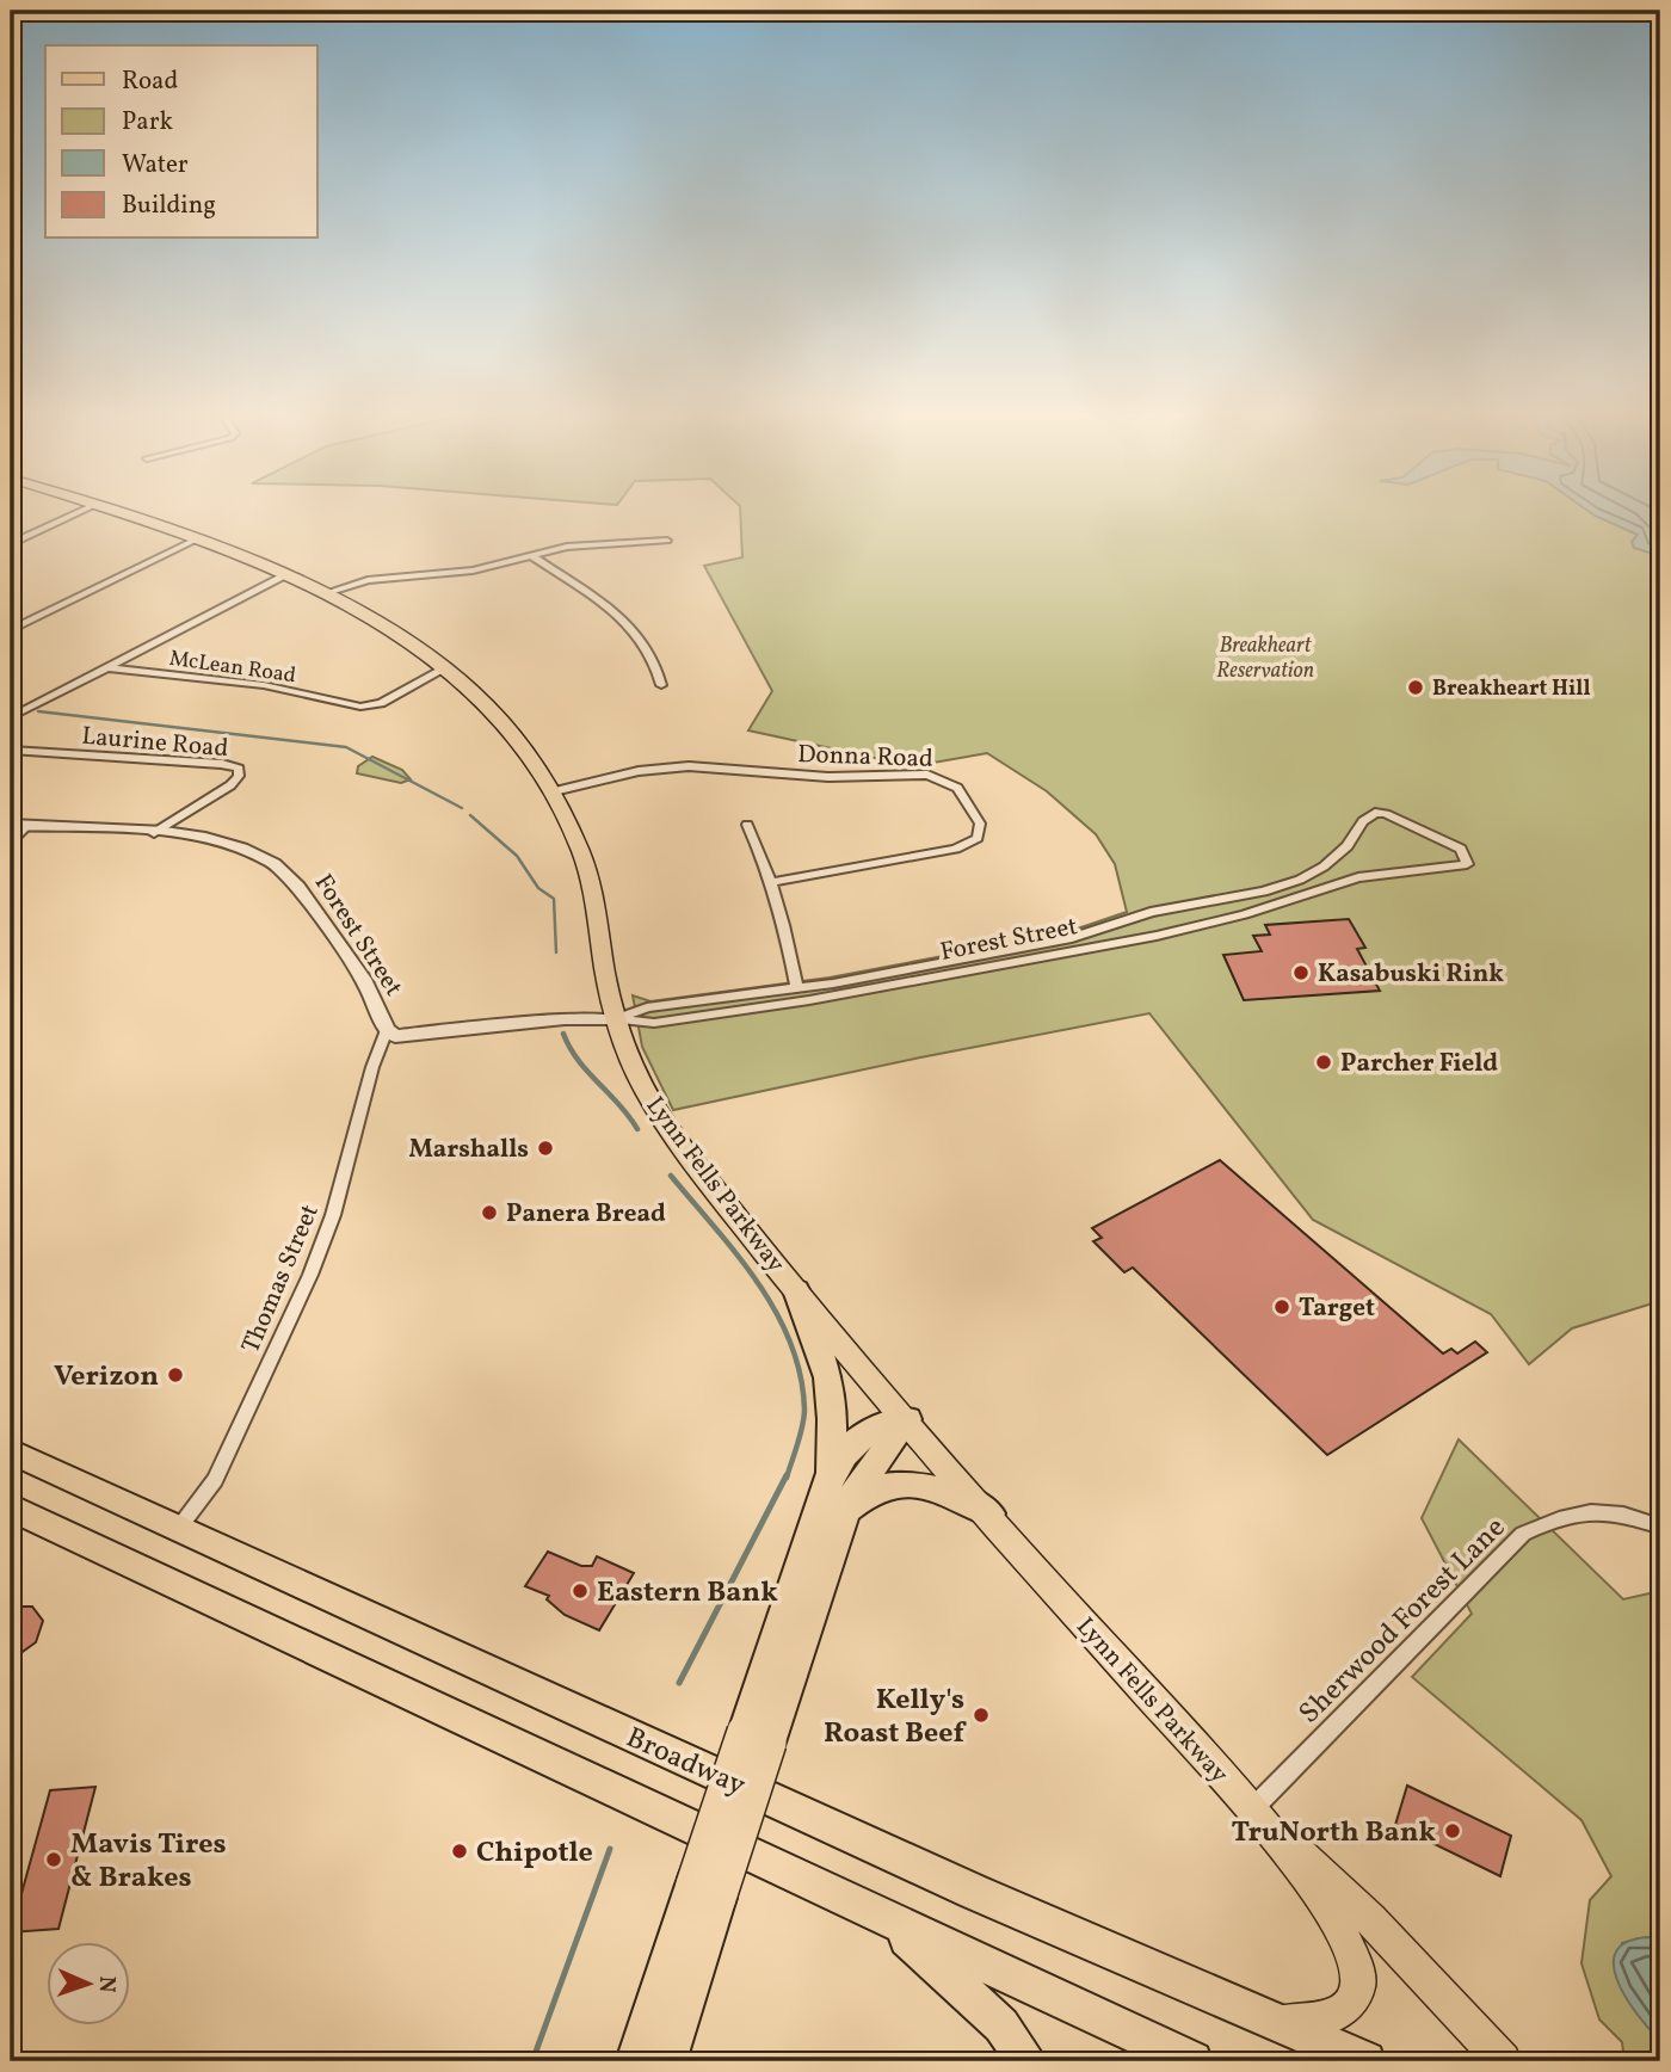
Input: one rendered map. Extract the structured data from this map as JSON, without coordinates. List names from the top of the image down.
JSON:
{
  "streets": {
    "highway": ["Broadway"],
    "main road": ["Lynn Fells Parkway"],
    "street": [
      "McLean Road",
      "Laurine Road",
      "Donna Road",
      "Forest Street",
      "Thomas Street",
      "Sherwood Forest Lane"
    ]
  },
  "crossings": [
    ["McLean Road", "Laurine Road"],
    ["McLean Road", "Lynn Fells Parkway"],
    ["Laurine Road", "Forest Street"],
    ["Laurine Road", "Lynn Fells Parkway"],
    ["Donna Road", "Lynn Fells Parkway"],
    ["Forest Street", "Lynn Fells Parkway"],
    ["Forest Street", "Thomas Street"],
    ["Lynn Fells Parkway", "Sherwood Forest Lane"],
    ["Lynn Fells Parkway", "Broadway"],
    ["Thomas Street", "Broadway"]
  ],
  "parks": ["Breakheart Reservation"],
  "places": [
    "Breakheart Hill",
    "Kasabuski Rink",
    "Parcher Field",
    "Marshalls",
    "Panera Bread",
    "Target",
    "Verizon",
    "Eastern Bank",
    "Kelly's Roast Beef",
    "TruNorth Bank",
    "Chipotle",
    "Mavis Tires & Brakes"
  ],
  "legend": [
    "Road",
    "Park",
    "Water",
    "Building"
  ],
  "north": "right"
}
